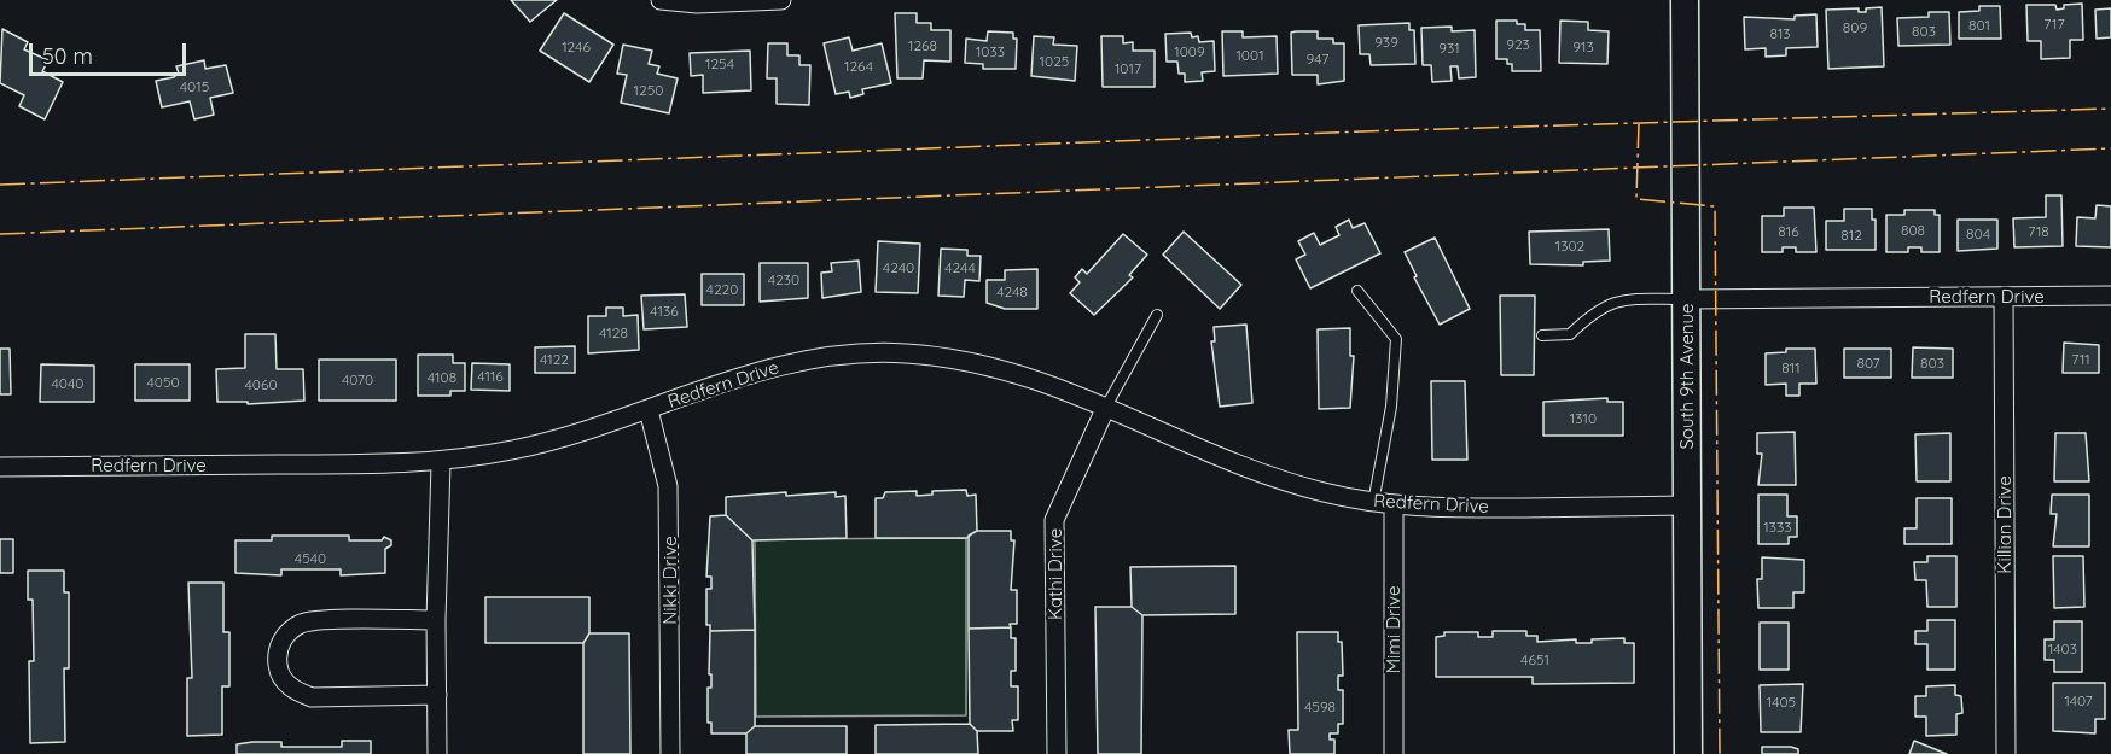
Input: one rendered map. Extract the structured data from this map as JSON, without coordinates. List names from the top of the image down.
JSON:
{
  "streets": {
    "street": [
      "Redfern Drive",
      "South 9th Avenue",
      "Killian Drive",
      "Kathi Drive",
      "Nikki Drive",
      "Mimi Drive"
    ]
  },
  "crossings": [
    ["Redfern Drive", "South 9th Avenue"],
    ["Redfern Drive", "Killian Drive"],
    ["Redfern Drive", "Kathi Drive"],
    ["Redfern Drive", "Nikki Drive"],
    ["Redfern Drive", "Mimi Drive"]
  ],
  "house_numbers": [
    "717",
    "801",
    "809",
    "803",
    "813",
    "939",
    "923",
    "1268",
    "1246",
    "913",
    "931",
    "1033",
    "1009",
    "1001",
    "947",
    "1025",
    "1254",
    "1264",
    "1017",
    "4015",
    "1250",
    "808",
    "816",
    "718",
    "804",
    "812",
    "1302",
    "4240",
    "4244",
    "4230",
    "4220",
    "4248",
    "4136",
    "4128",
    "4122",
    "711",
    "807",
    "803",
    "811",
    "4116",
    "4108",
    "4070",
    "4050",
    "4040",
    "4060",
    "1310",
    "1333",
    "4540",
    "1403",
    "4651",
    "1407",
    "1405",
    "4598"
  ],
  "scale_bar": "50 m"
}
